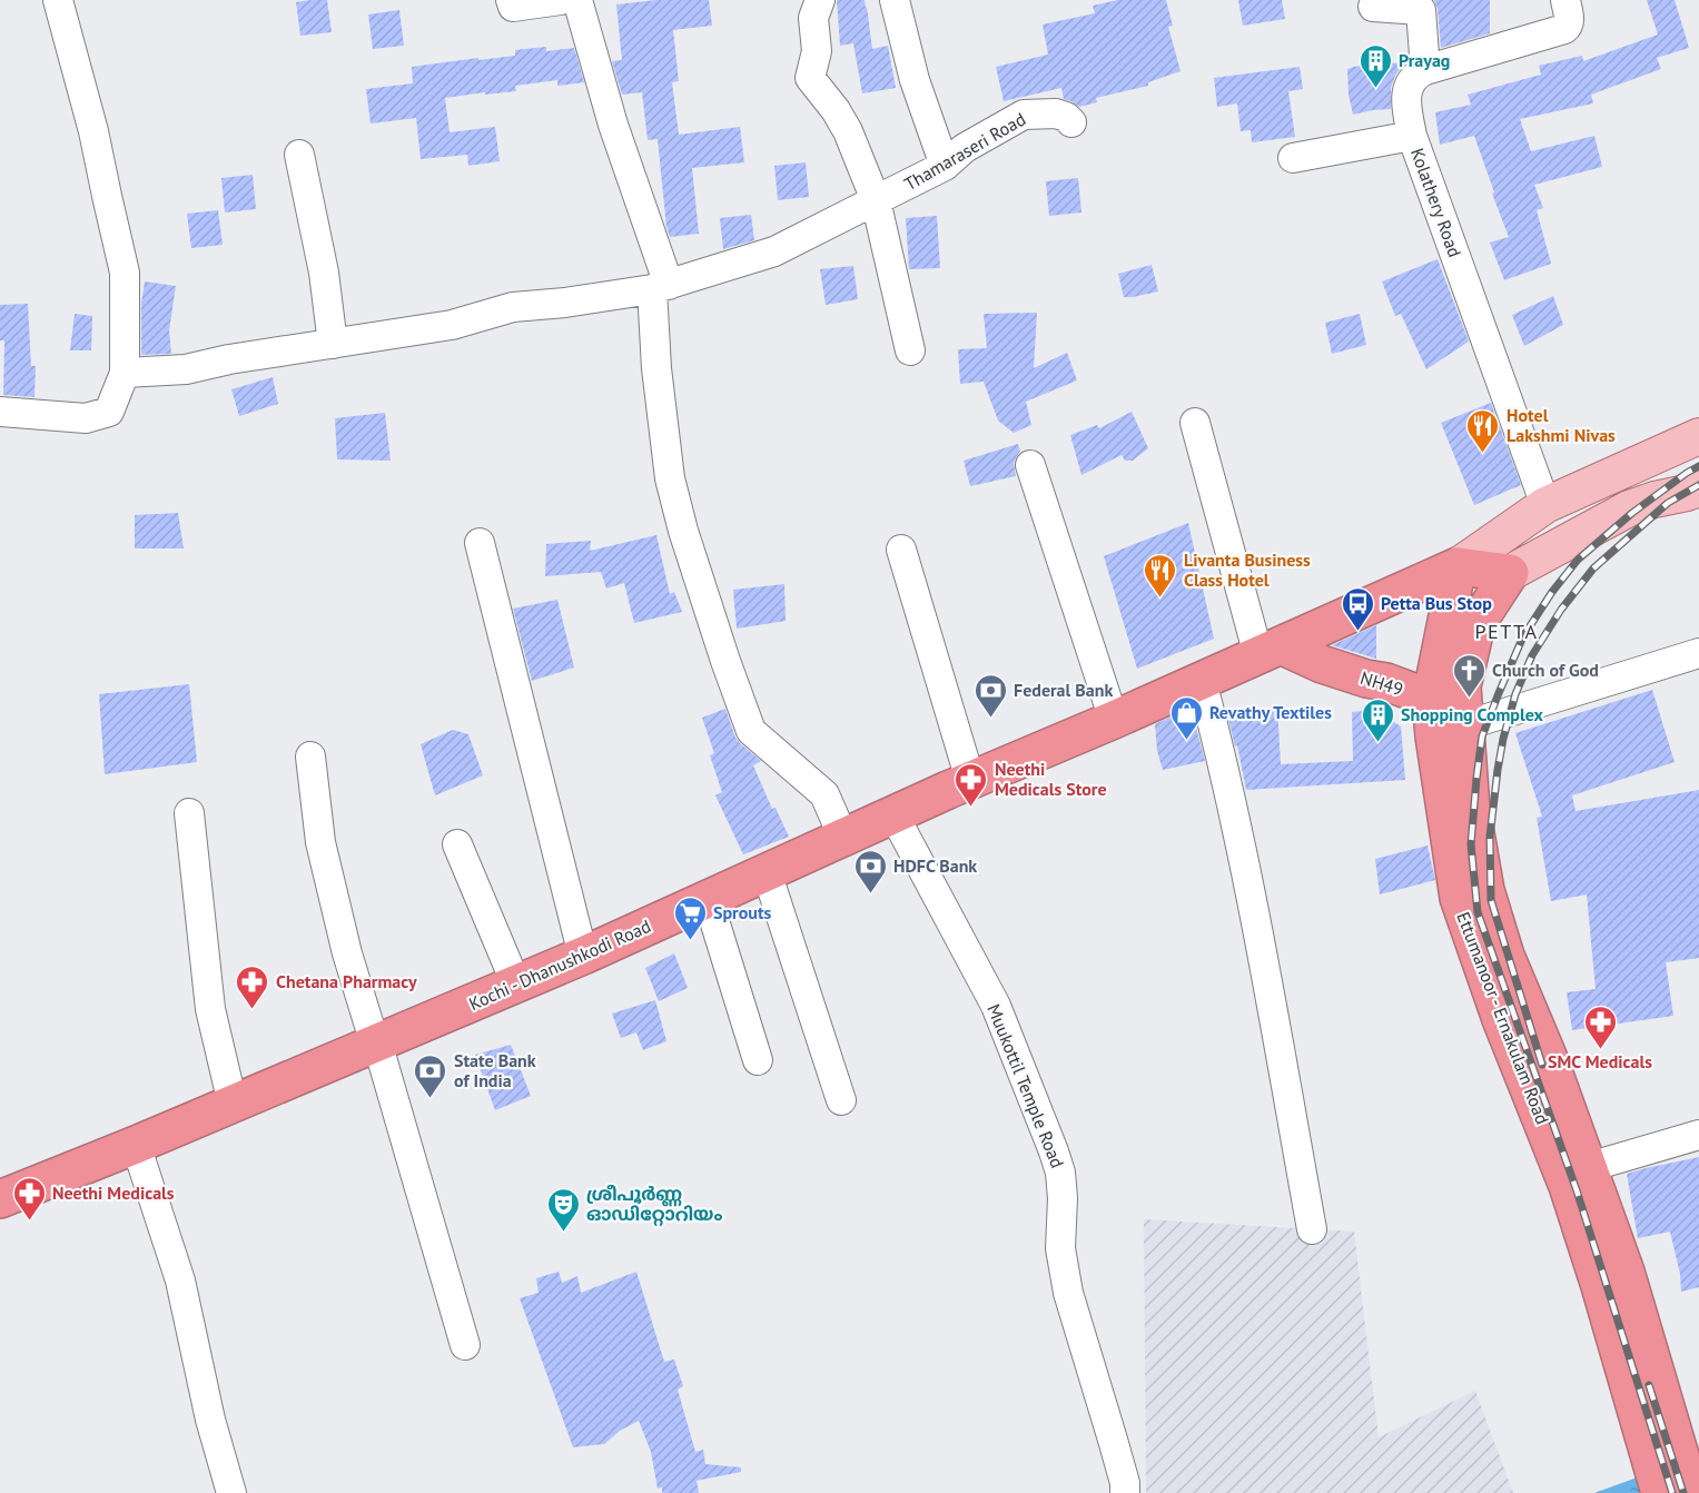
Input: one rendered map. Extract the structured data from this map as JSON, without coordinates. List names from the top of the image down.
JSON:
{
  "streets": {
    "highway": ["NH49", "Kochi - Dhanushkodi Road", "Ettumanoor - Ernakulam Road"],
    "street": ["Thamaraseri Road", "Kolathery Road", "Muukottil Temple Road"]
  },
  "crossings": [
    ["NH49", "Kochi - Dhanushkodi Road"],
    ["NH49", "Ettumanoor - Ernakulam Road"],
    ["Kochi - Dhanushkodi Road", "Ettumanoor - Ernakulam Road"],
    ["Kochi - Dhanushkodi Road", "Muukottil Temple Road"]
  ],
  "districts": ["PETTA"],
  "places": {
    "building": ["Prayag", "Shopping Complex"],
    "restaurant": ["Hotel Lakshmi Nivas", "Livanta Business Class Hotel"],
    "bus stop": ["Petta Bus Stop"],
    "church": ["Church of God"],
    "bank": ["Federal Bank", "HDFC Bank", "State Bank of India"],
    "shop": ["Revathy Textiles"],
    "pharmacy": [
      "Neethi Medicals Store",
      "Chetana Pharmacy",
      "SMC Medicals",
      "Neethi Medicals"
    ],
    "supermarket": ["Sprouts"],
    "theatre": ["ശ്രീപൂർണ്ണ ഓഡിറ്റോറിയം"]
  }
}
